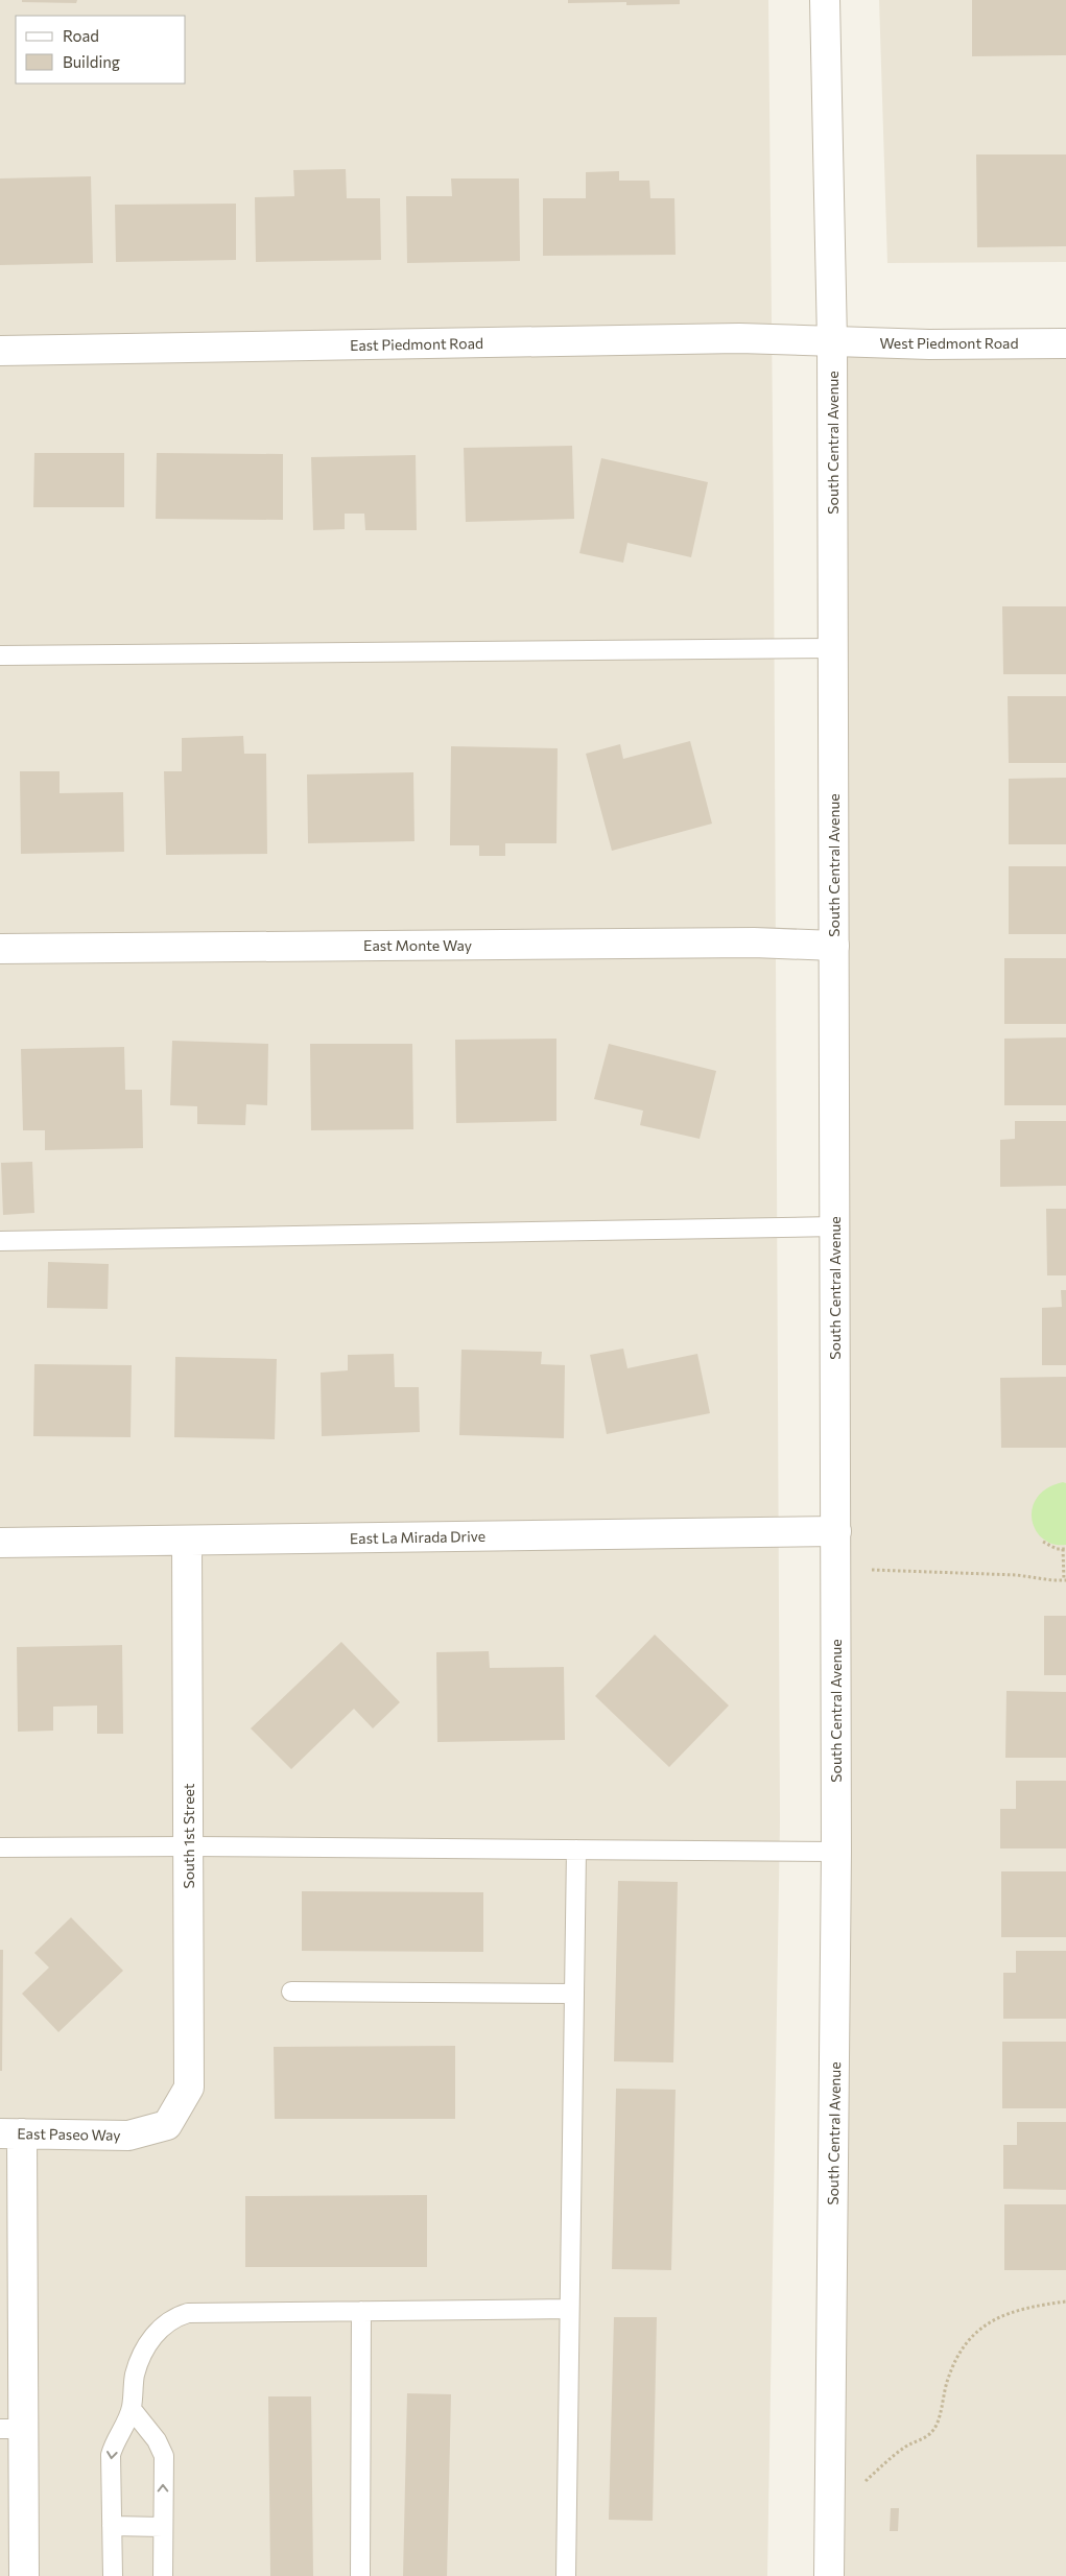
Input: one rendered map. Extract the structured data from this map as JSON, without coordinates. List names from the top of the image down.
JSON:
{
  "streets": {
    "street": [
      "West Piedmont Road",
      "East Piedmont Road",
      "South Central Avenue",
      "East Monte Way",
      "East La Mirada Drive",
      "South 1st Street",
      "East Paseo Way"
    ]
  },
  "crossings": [
    ["West Piedmont Road", "East Piedmont Road"],
    ["West Piedmont Road", "South Central Avenue"],
    ["East Piedmont Road", "South Central Avenue"],
    ["South Central Avenue", "East Monte Way"],
    ["South Central Avenue", "East La Mirada Drive"],
    ["East La Mirada Drive", "South 1st Street"],
    ["South 1st Street", "East Paseo Way"]
  ],
  "legend": ["Road", "Building"]
}
